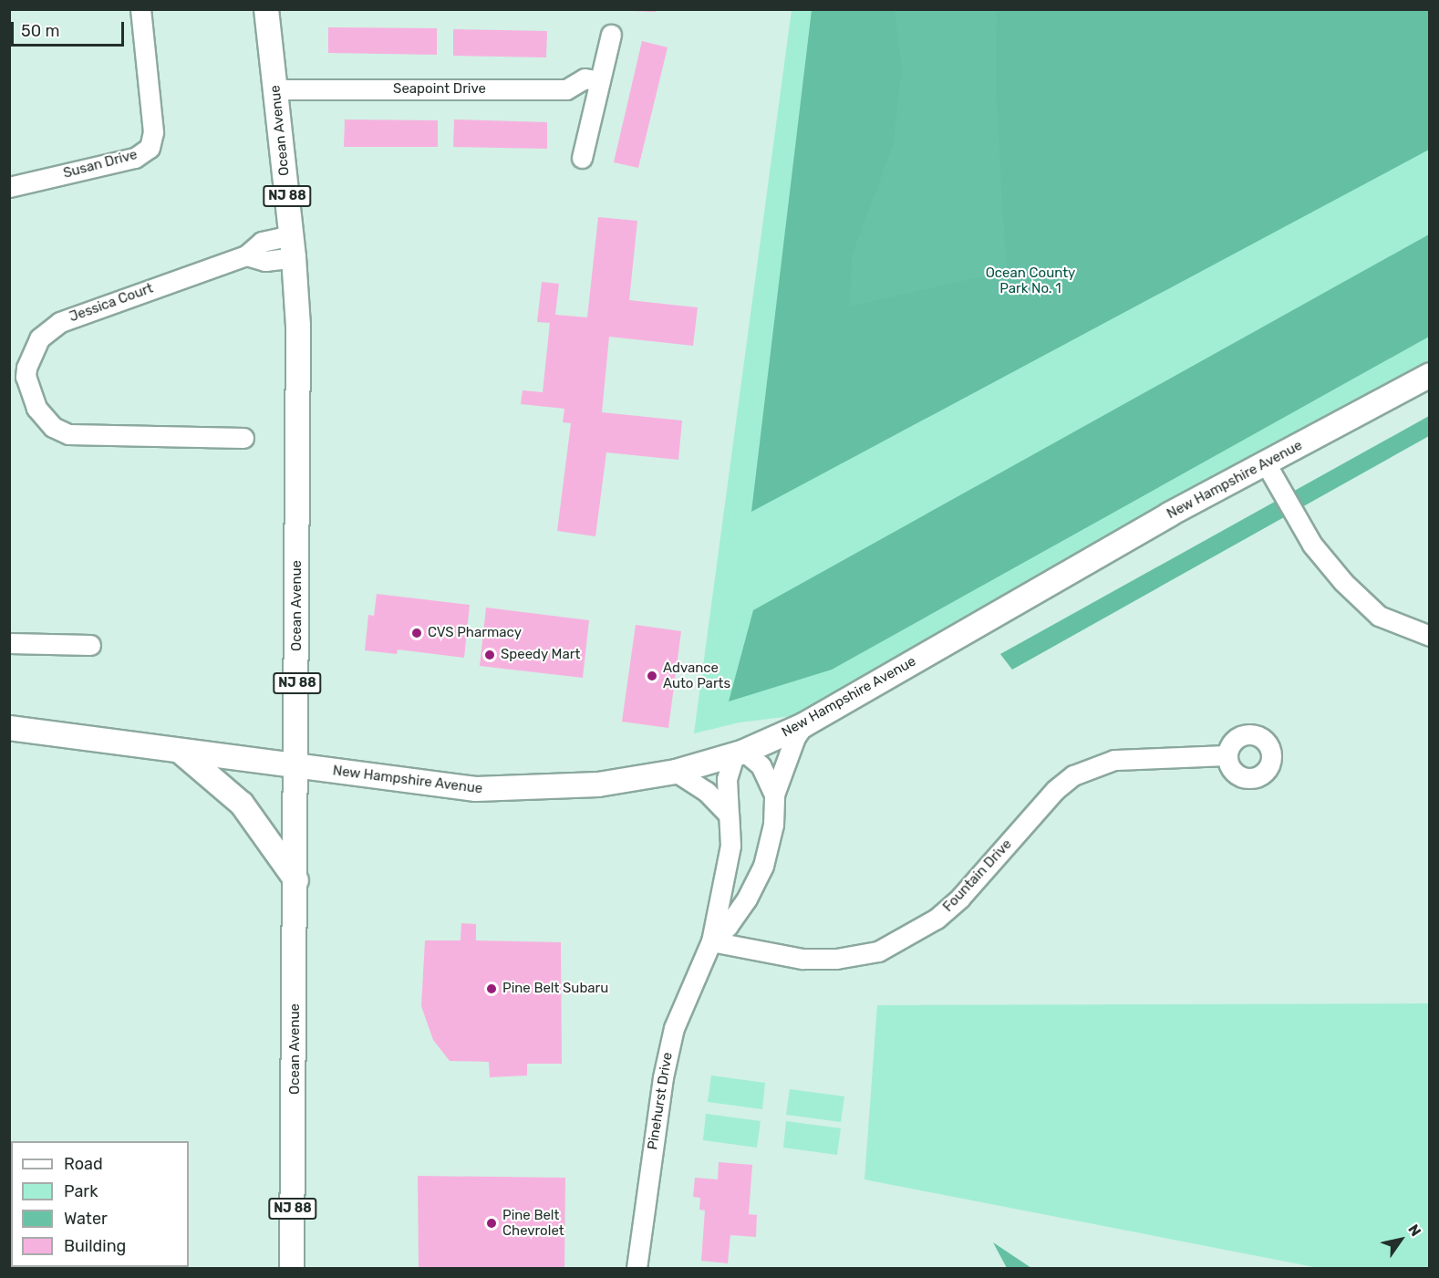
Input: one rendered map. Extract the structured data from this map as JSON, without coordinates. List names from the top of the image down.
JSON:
{
  "streets": {
    "main road": ["Ocean Avenue", "NJ 88", "New Hampshire Avenue"],
    "street": [
      "Seapoint Drive",
      "Susan Drive",
      "Jessica Court",
      "Fountain Drive",
      "Pinehurst Drive"
    ]
  },
  "crossings": [
    ["Seapoint Drive", "Ocean Avenue"],
    ["Ocean Avenue", "Jessica Court"],
    ["Ocean Avenue", "New Hampshire Avenue"],
    ["New Hampshire Avenue", "Pinehurst Drive"],
    ["Fountain Drive", "Pinehurst Drive"]
  ],
  "parks": ["Ocean County Park No. 1"],
  "places": [
    "CVS Pharmacy",
    "Speedy Mart",
    "Advance Auto Parts",
    "Pine Belt Subaru",
    "Pine Belt Chevrolet"
  ],
  "legend": [
    "Road",
    "Park",
    "Water",
    "Building"
  ],
  "scale_bar": "50 m",
  "north": "top right"
}
